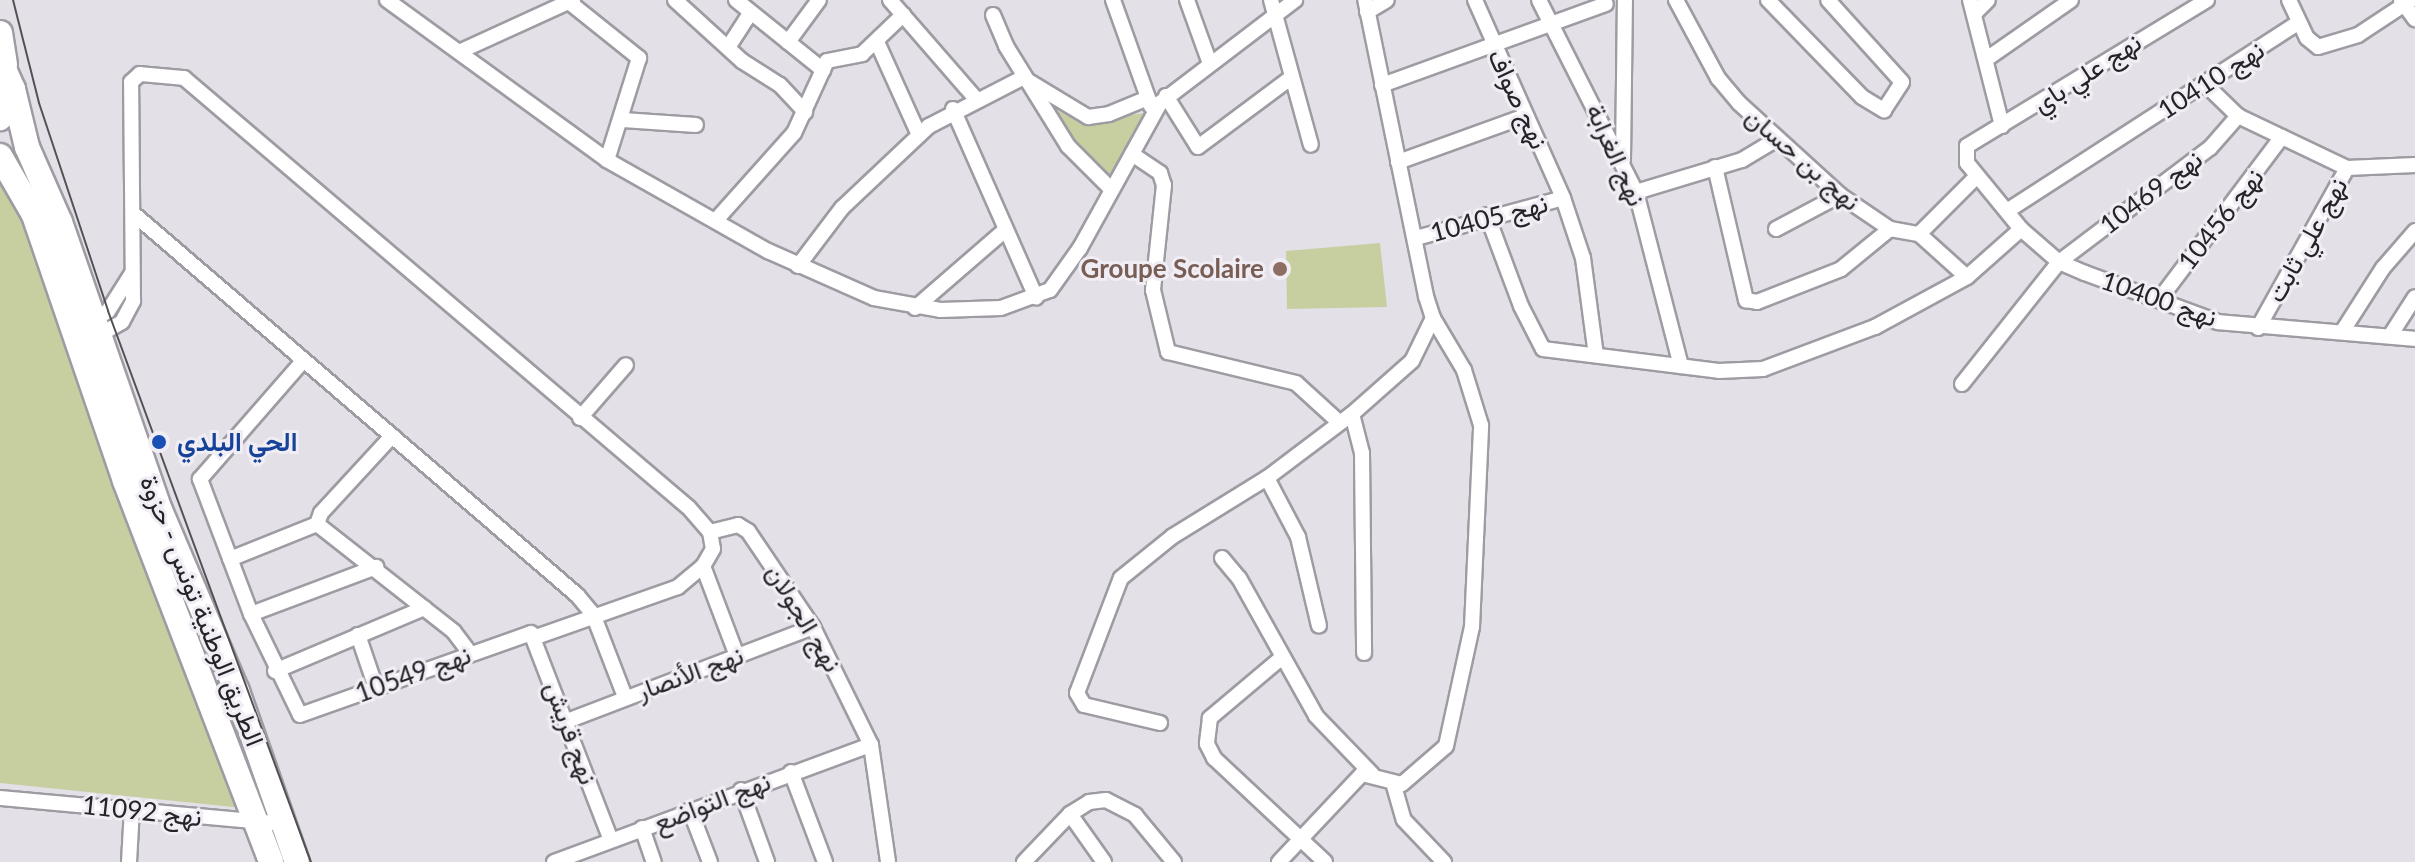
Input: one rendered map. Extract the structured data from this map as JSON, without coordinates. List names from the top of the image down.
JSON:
{
  "streets": {
    "highway": ["الطريق الوطنية تونس - حزوة"],
    "street": [
      "نهج علي باي",
      "نهج 10410",
      "نهج صواف",
      "نهج الغرابة",
      "نهج بن حسان",
      "نهج 10469",
      "نهج 10405",
      "نهج 10456",
      "نهج علي ثابت",
      "نهج 10400",
      "نهج الجولان",
      "نهج الأنصار",
      "نهج 10549",
      "نهج قريش",
      "نهج التواضع",
      "نهج 11092"
    ]
  },
  "crossings": [
    ["نهج علي باي", "نهج 10400"],
    ["نهج 10410", "نهج 10400"],
    ["نهج صواف", "نهج 10405"],
    ["نهج 10469", "نهج 10400"],
    ["نهج 10456", "نهج 10400"],
    ["نهج علي ثابت", "نهج 10400"],
    ["الطريق الوطنية تونس - حزوة", "نهج 11092"],
    ["نهج الجولان", "نهج الأنصار"],
    ["نهج الجولان", "نهج التواضع"],
    ["نهج الأنصار", "نهج قريش"],
    ["نهج 10549", "نهج قريش"],
    ["نهج قريش", "نهج التواضع"]
  ],
  "places": ["Groupe Scolaire", "الحي البلدي"]
}
